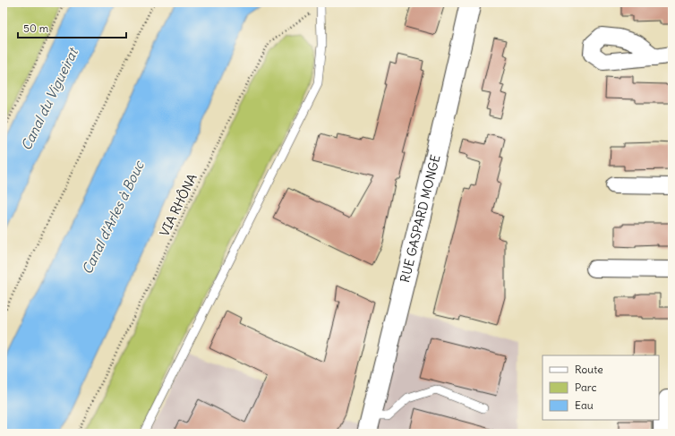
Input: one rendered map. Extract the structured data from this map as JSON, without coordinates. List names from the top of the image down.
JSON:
{
  "streets": {
    "street": ["RUE GASPARD MONGE"],
    "path": ["VIA RHÔNA"]
  },
  "water": ["Canal du Vigueirat", "Canal d'Arles à Bouc"],
  "legend": ["Route", "Parc", "Eau"],
  "scale_bar": "50 m"
}
